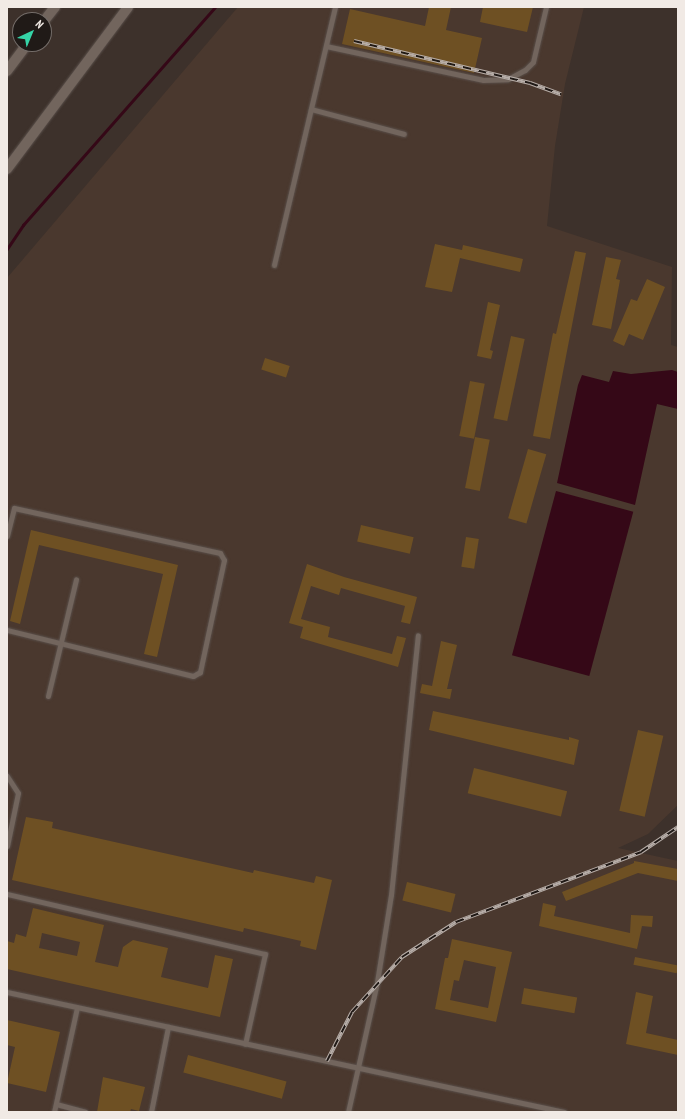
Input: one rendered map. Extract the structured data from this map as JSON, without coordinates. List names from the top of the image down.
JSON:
{
  "north": "top right"
}
